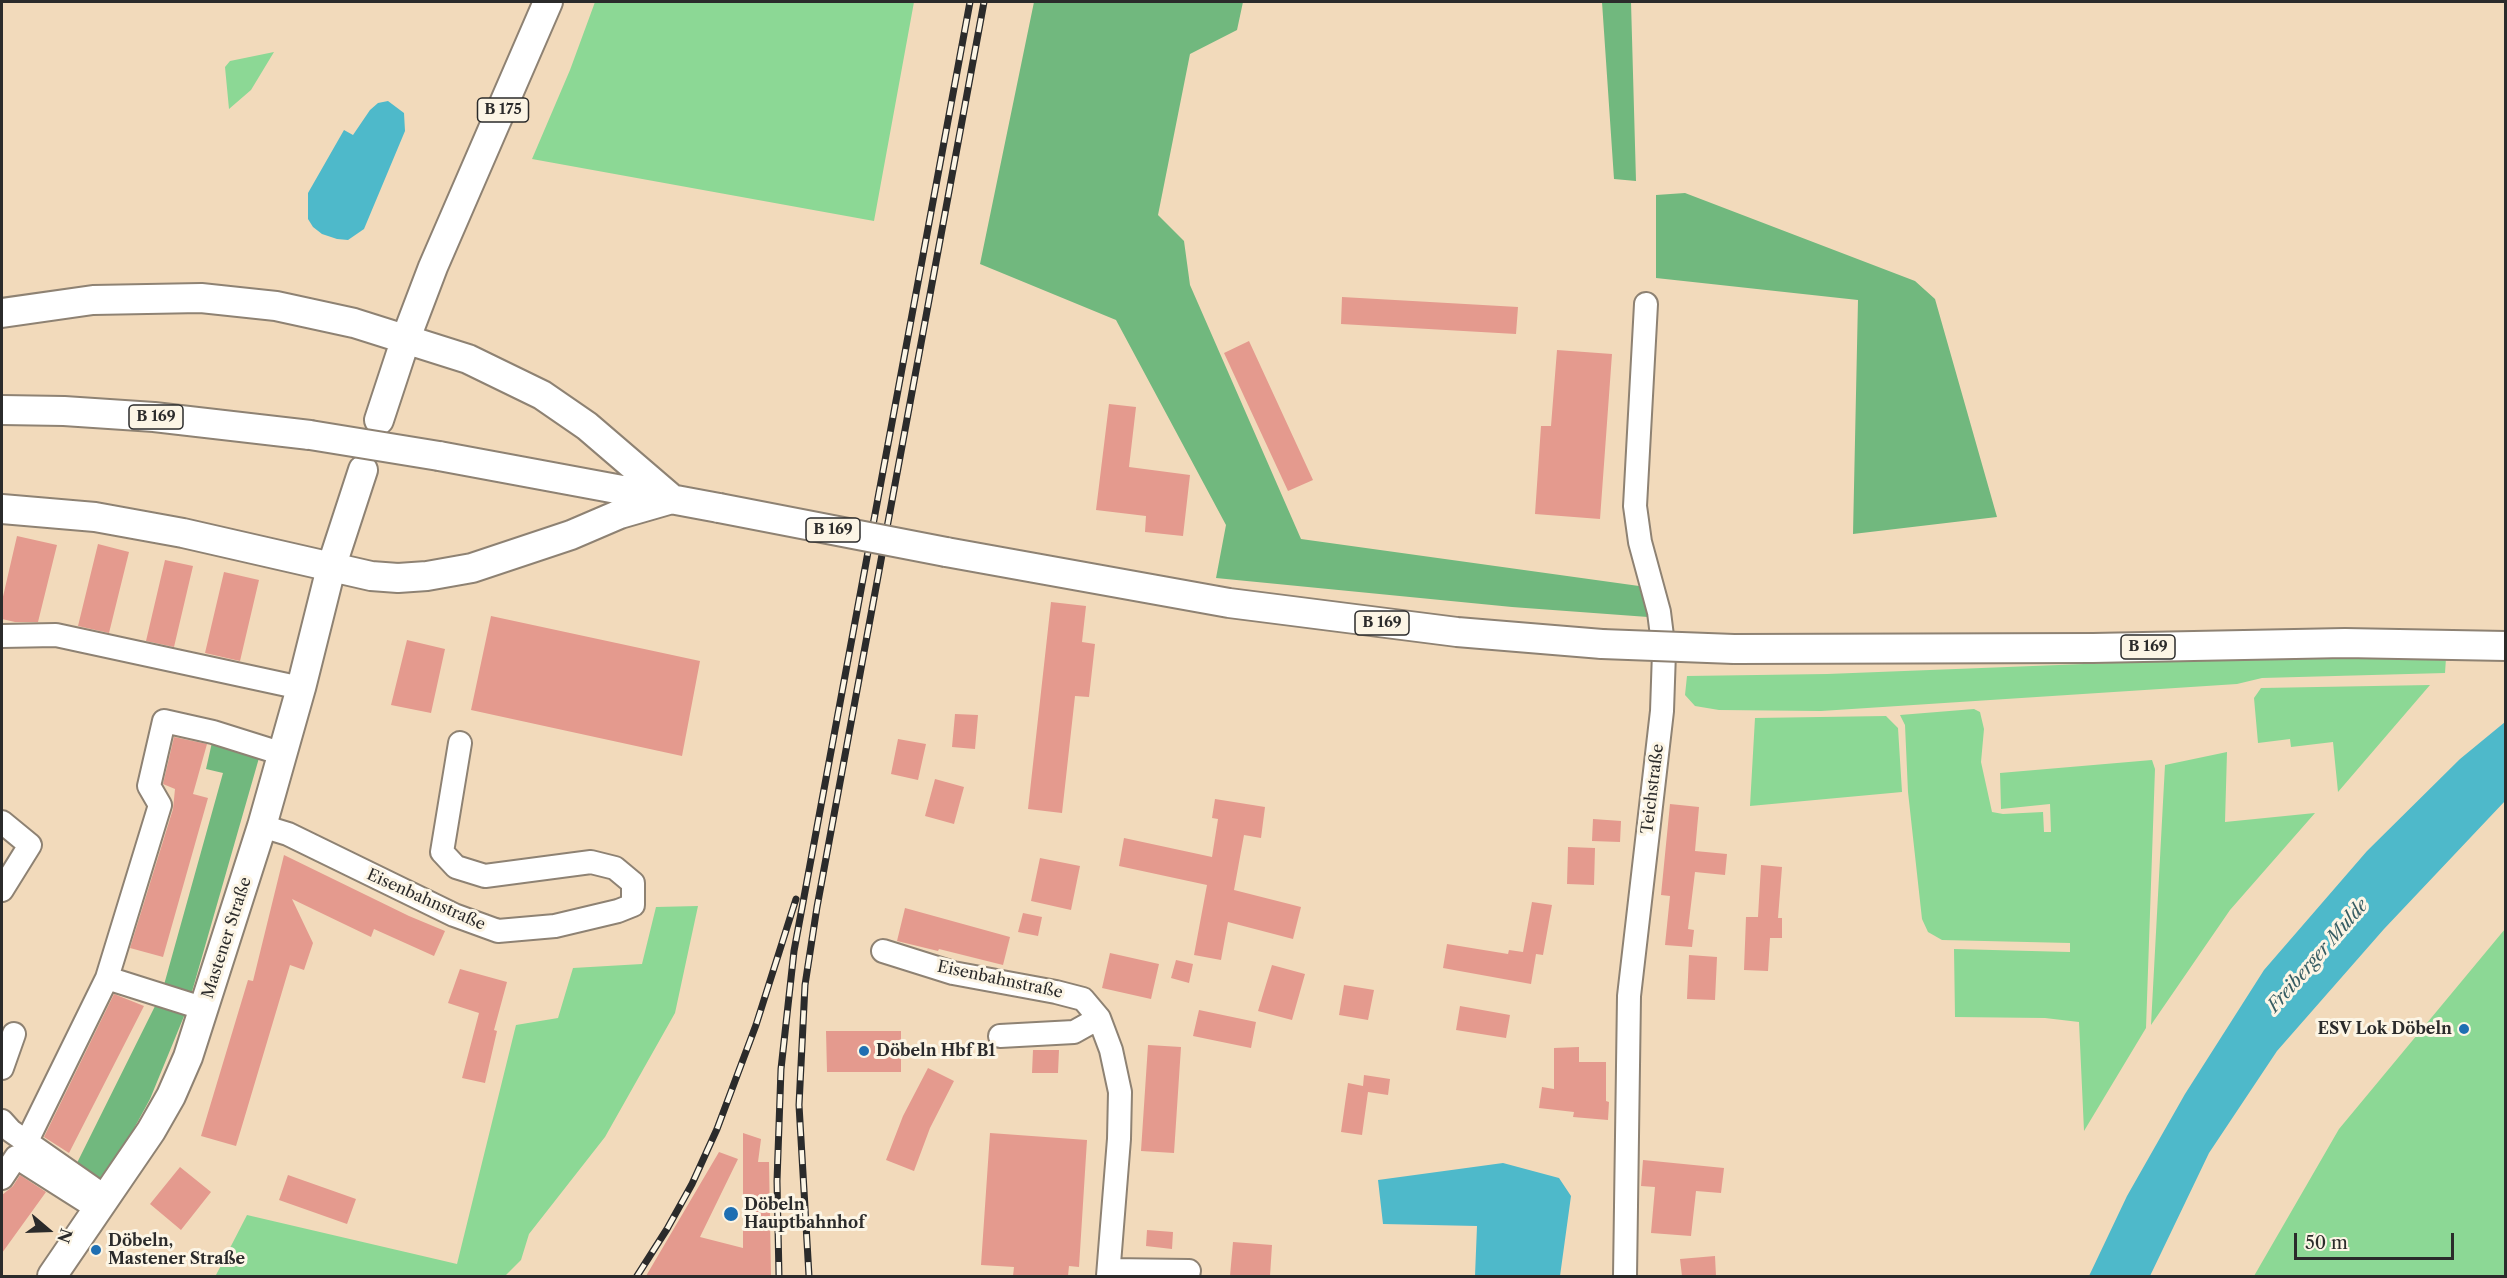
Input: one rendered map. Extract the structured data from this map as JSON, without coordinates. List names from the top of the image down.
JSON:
{
  "streets": {
    "main road": ["B 175", "B 169", "Mastener Straße"],
    "street": ["Teichstraße", "Eisenbahnstraße"]
  },
  "crossings": [
    ["Eisenbahnstraße", "Mastener Straße"]
  ],
  "water": ["Freiberger Mulde"],
  "places": [
    "ESV Lok Döbeln",
    "Döbeln Hbf B1",
    "Döbeln Hauptbahnhof",
    "Döbeln, Mastener Straße"
  ],
  "scale_bar": "50 m",
  "north": "right"
}
